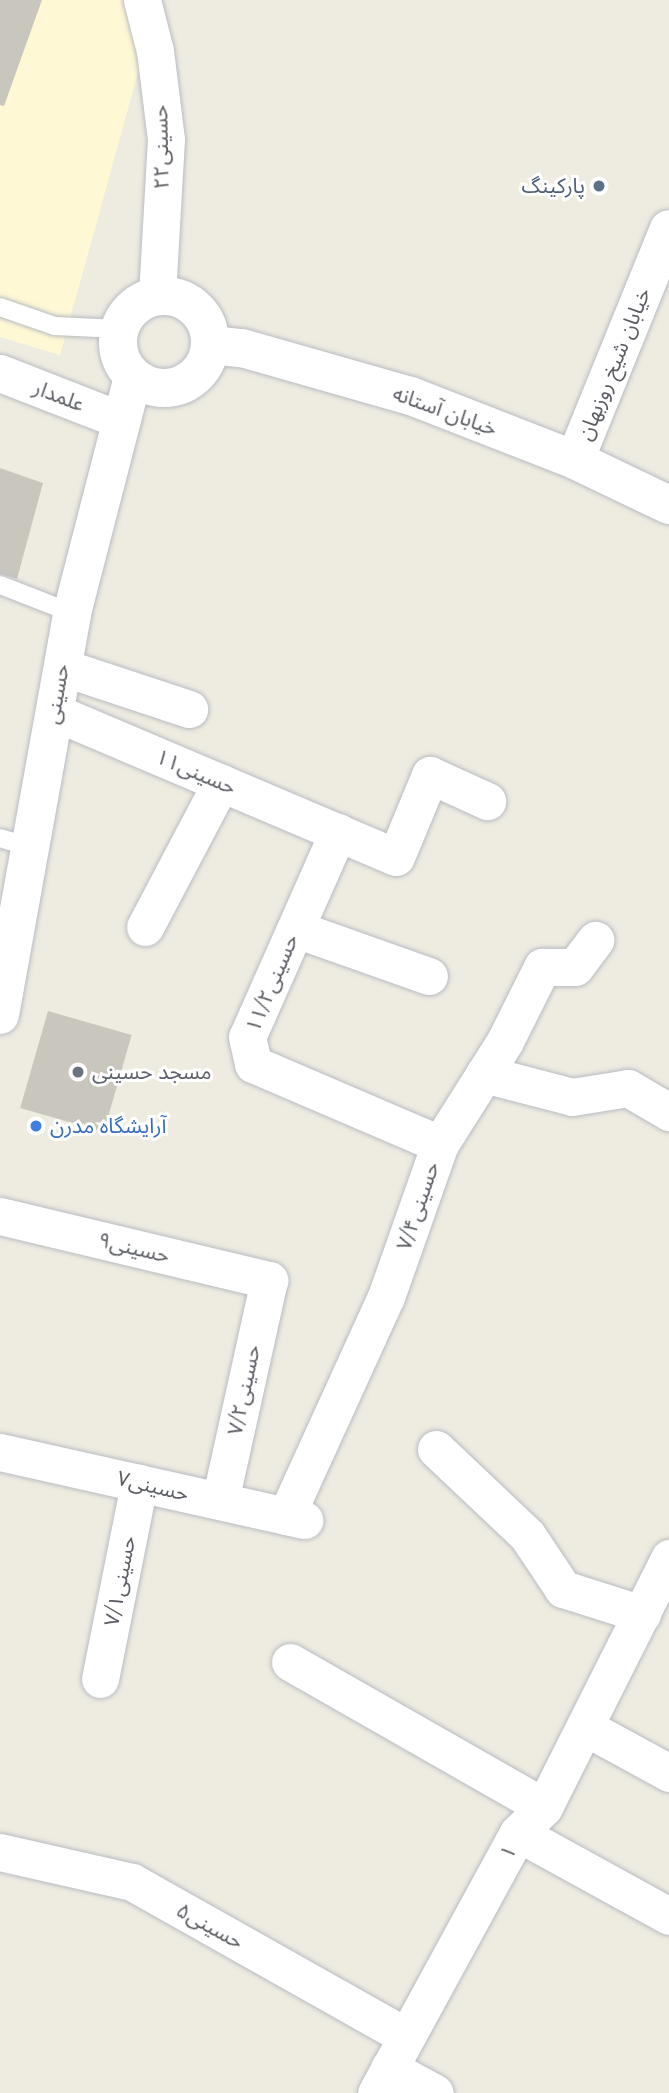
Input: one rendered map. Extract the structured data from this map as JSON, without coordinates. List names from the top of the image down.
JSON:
{
  "streets": {
    "street": [
      "حسینی۲۲",
      "خیابان شیخ روزبهان",
      "علمدار",
      "خیابان آستانه",
      "حسینی",
      "حسینی۱۱",
      "حسینی۱۱/۲",
      "حسینی۷/۴",
      "حسینی۹",
      "حسینی۷/۲",
      "حسینی۷",
      "حسینی۷/۱",
      "۱",
      "حسینی۵"
    ]
  },
  "crossings": [
    ["حسینی۲۲", "خیابان آستانه"],
    ["حسینی۲۲", "حسینی"],
    ["خیابان شیخ روزبهان", "خیابان آستانه"],
    ["علمدار", "حسینی"],
    ["خیابان آستانه", "حسینی"],
    ["حسینی", "حسینی۱۱"],
    ["حسینی۱۱", "حسینی۱۱/۲"],
    ["حسینی۱۱/۲", "حسینی۷/۴"],
    ["حسینی۷/۴", "حسینی۷"],
    ["حسینی۹", "حسینی۷/۲"],
    ["حسینی۷/۲", "حسینی۷"],
    ["حسینی۷", "حسینی۷/۱"],
    ["۱", "حسینی۵"]
  ],
  "places": ["پارکینگ", "مسجد حسینی", "آرایشگاه مدرن"]
}
